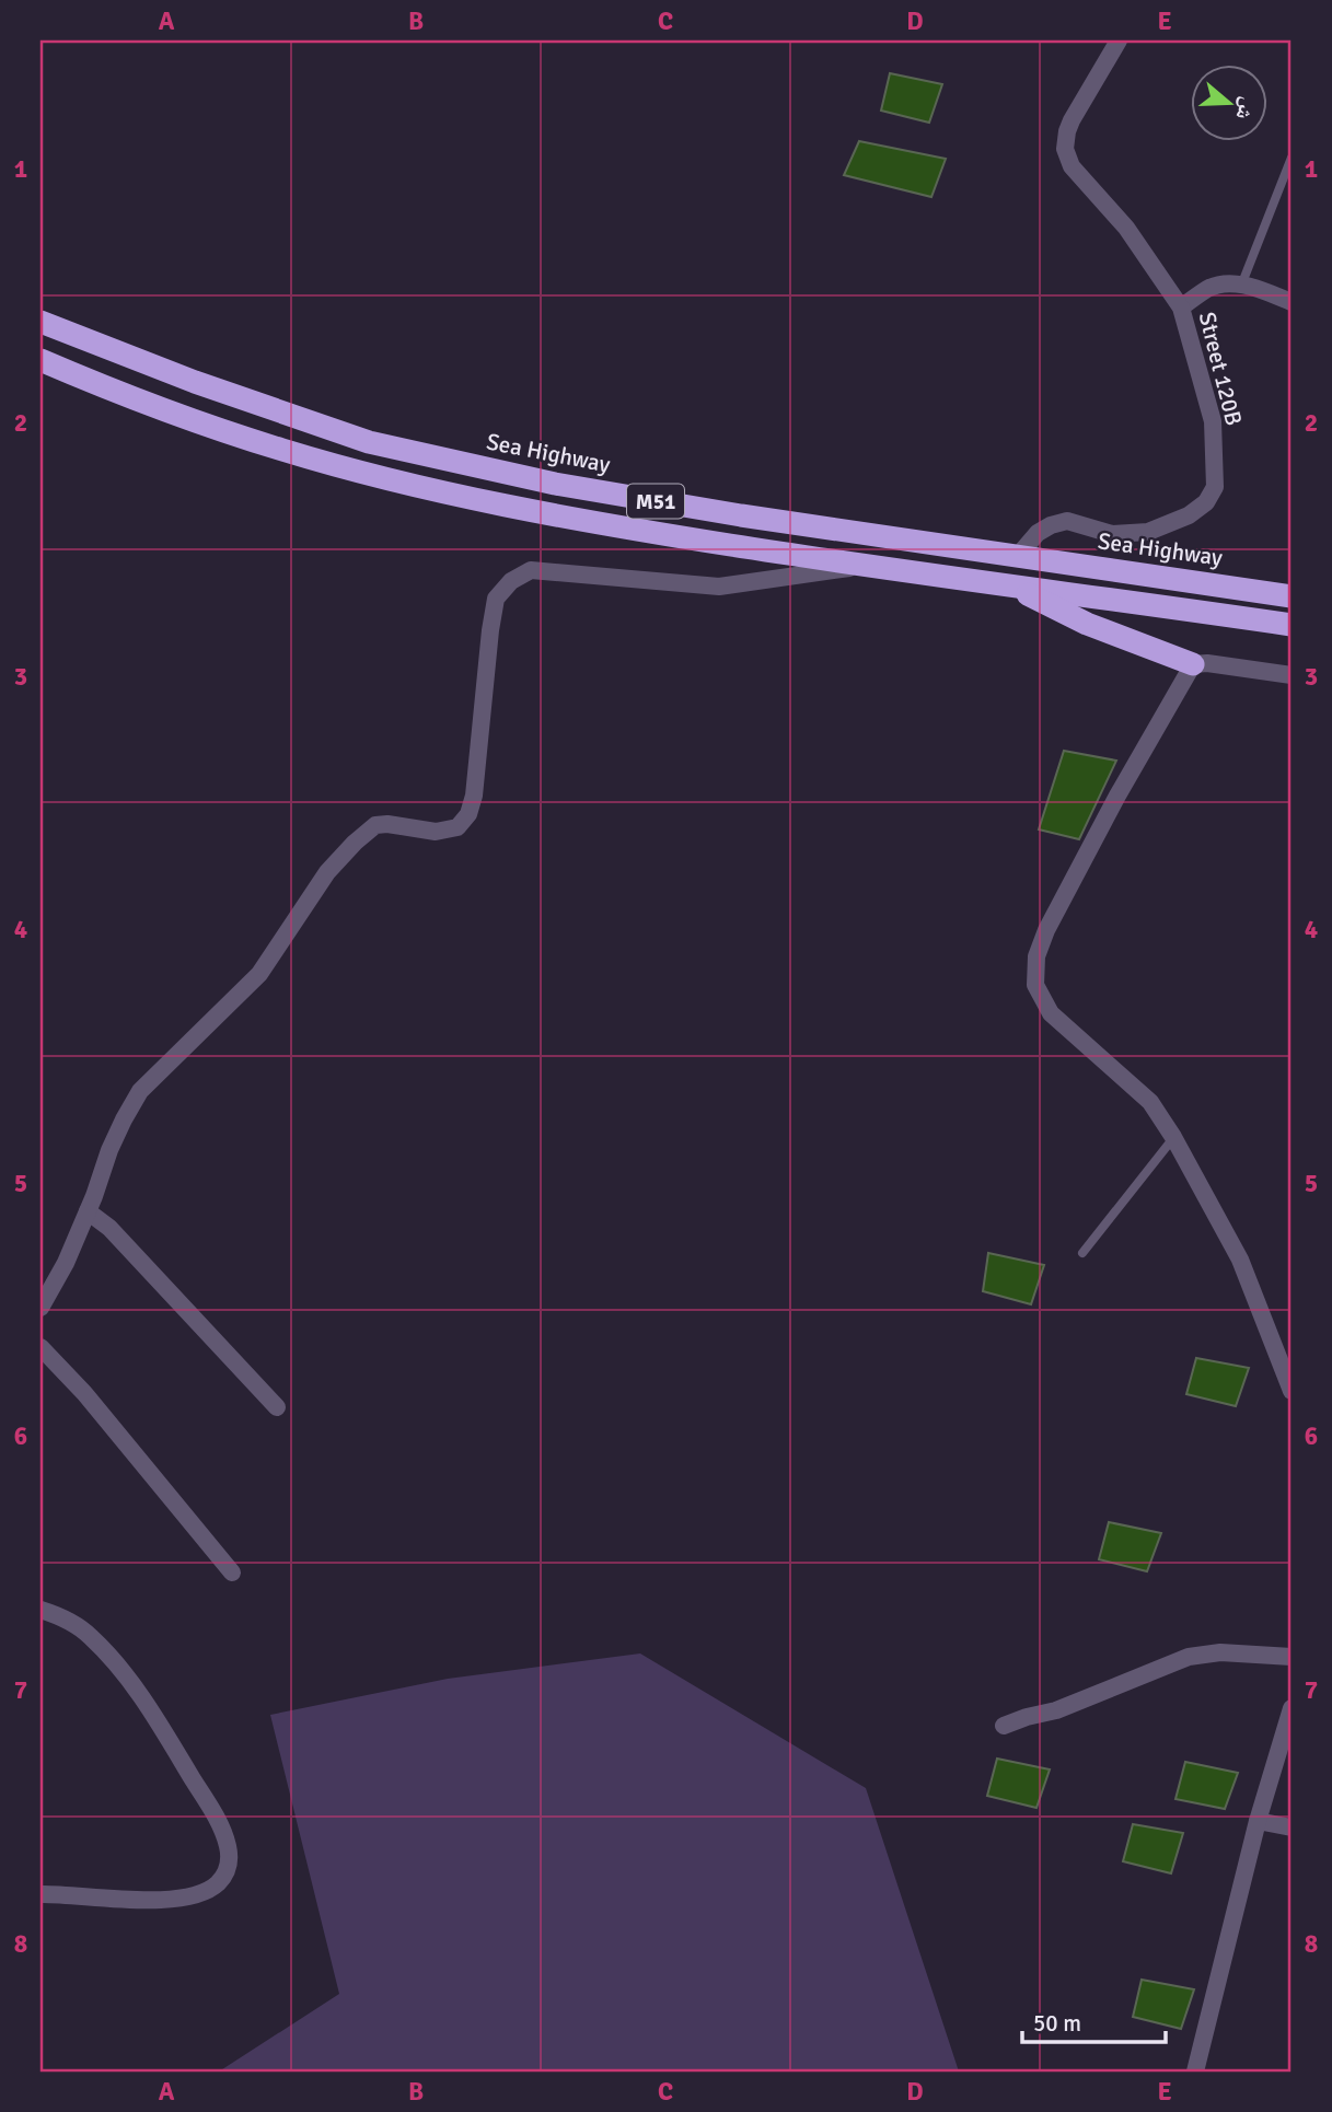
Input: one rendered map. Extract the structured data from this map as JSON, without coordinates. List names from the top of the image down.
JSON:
{
  "streets": {
    "highway": ["Sea Highway", "M51"],
    "street": ["Street 120B"]
  },
  "crossings": [
    ["Street 120B", "Sea Highway"]
  ],
  "scale_bar": "50 m",
  "north": "right",
  "grid": {
    "columns": [
      "A",
      "B",
      "C",
      "D",
      "E"
    ],
    "rows": [
      "1",
      "2",
      "3",
      "4",
      "5",
      "6",
      "7",
      "8"
    ]
  }
}
